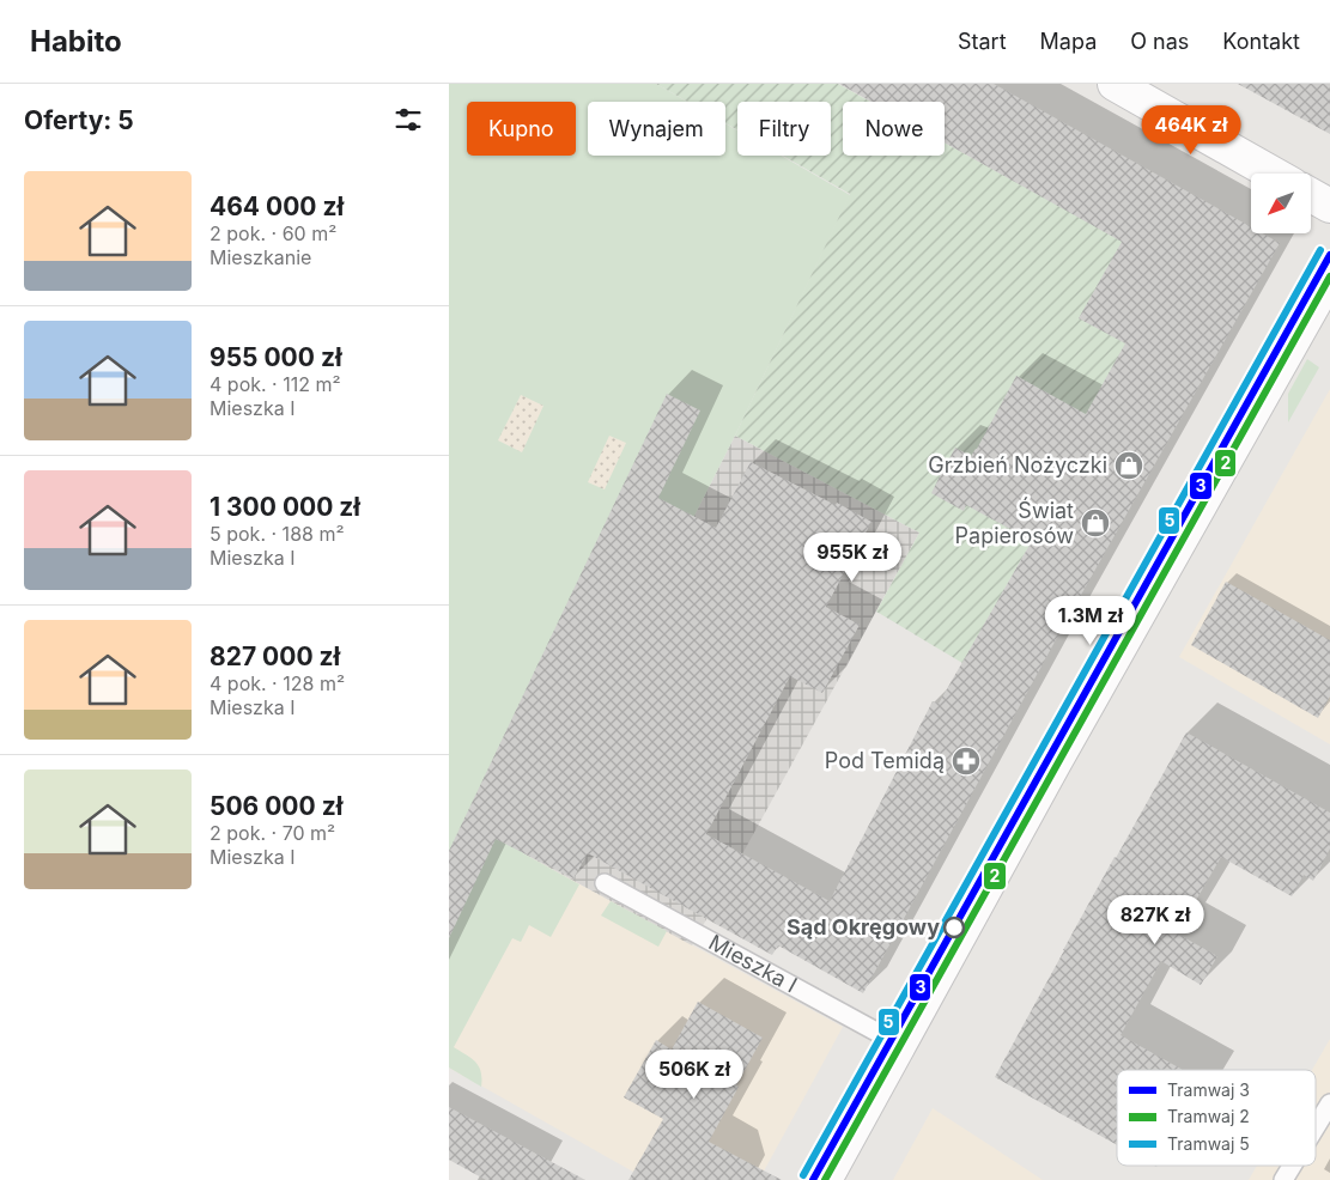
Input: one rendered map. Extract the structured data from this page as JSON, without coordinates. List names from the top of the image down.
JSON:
{
  "streets": {
    "lane": ["Mieszka I"]
  },
  "places": {
    "shop": ["Grzbień Nożyczki", "Świat Papierosów"],
    "pharmacy": ["Pod Temidą"],
    "other": ["Sąd Okręgowy"]
  },
  "lines": ["tram line 5", "tram line 3", "tram line 2"],
  "legend": ["Tramwaj 3", "Tramwaj 2", "Tramwaj 5"],
  "north": "bottom left",
  "page": {
    "header": "Habito",
    "nav": [
      "Start",
      "Mapa",
      "O nas",
      "Kontakt"
    ],
    "heading": "Oferty: 5",
    "chip": [
      "Kupno",
      "Wynajem",
      "Filtry",
      "Nowe"
    ],
    "price": [
      "464K zł",
      "955K zł",
      "1.3M zł",
      "827K zł",
      "506K zł"
    ],
    "list": [
      {
        "name": "464 000 zł",
        "note": "2 pok. · 60 m² · Mieszkanie"
      },
      {
        "name": "955 000 zł",
        "note": "4 pok. · 112 m² · Mieszka I"
      },
      {
        "name": "1 300 000 zł",
        "note": "5 pok. · 188 m² · Mieszka I"
      },
      {
        "name": "827 000 zł",
        "note": "4 pok. · 128 m² · Mieszka I"
      },
      {
        "name": "506 000 zł",
        "note": "2 pok. · 70 m² · Mieszka I"
      }
    ]
  }
}
